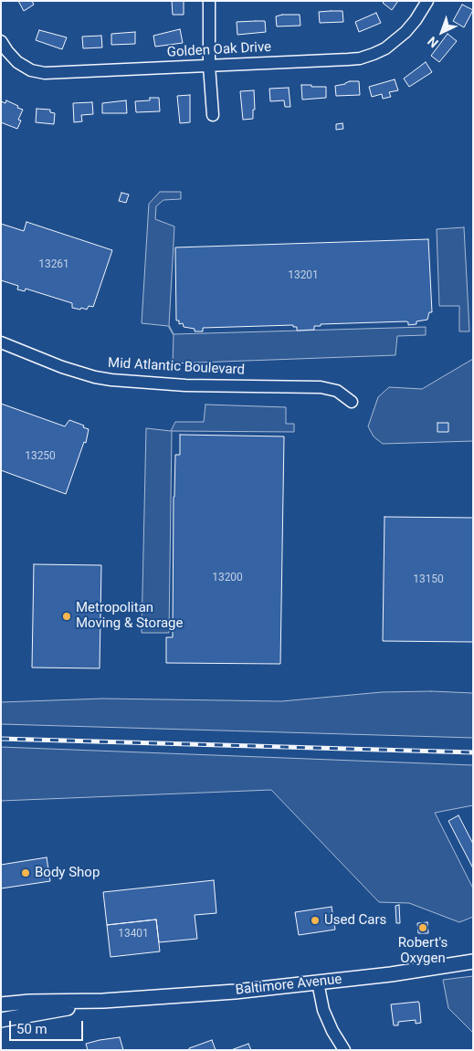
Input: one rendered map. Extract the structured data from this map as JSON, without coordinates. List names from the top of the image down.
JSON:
{
  "streets": {
    "main road": ["Baltimore Avenue"],
    "street": ["Golden Oak Drive", "Mid Atlantic Boulevard"]
  },
  "places": [
    "Metropolitan Moving & Storage",
    "Body Shop",
    "Used Cars",
    "Robert's Oxygen"
  ],
  "house_numbers": [
    "13261",
    "13201",
    "13250",
    "13200",
    "13150",
    "13401"
  ],
  "scale_bar": "50 m",
  "north": "bottom left"
}
